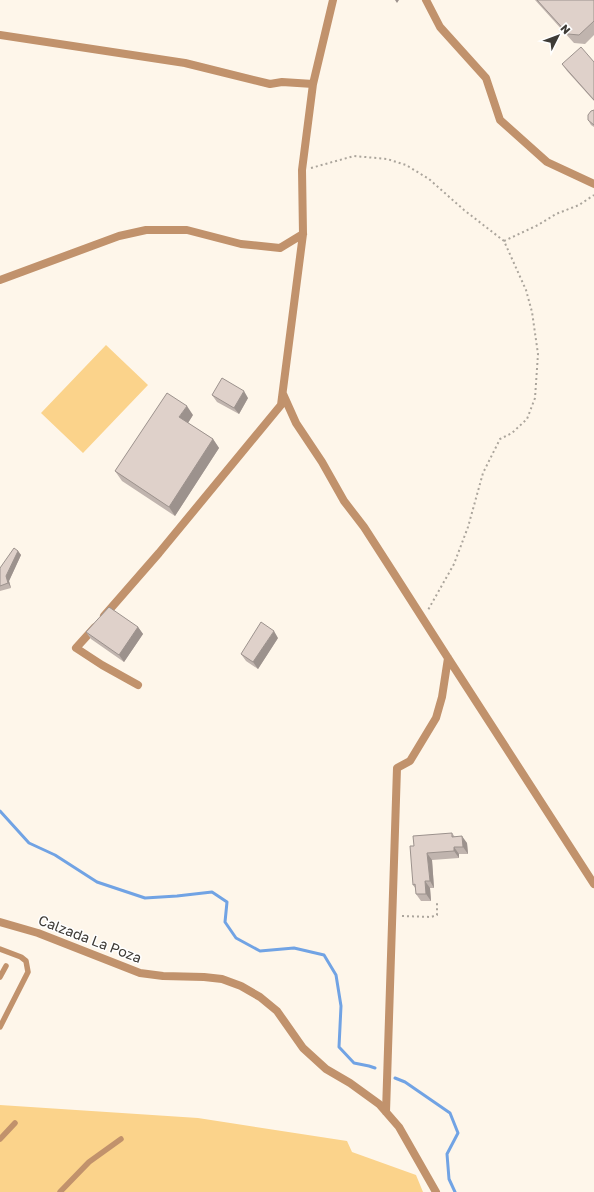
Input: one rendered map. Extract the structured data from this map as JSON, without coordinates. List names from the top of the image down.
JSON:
{
  "streets": {
    "street": ["Calzada La Poza"]
  },
  "north": "top right"
}
